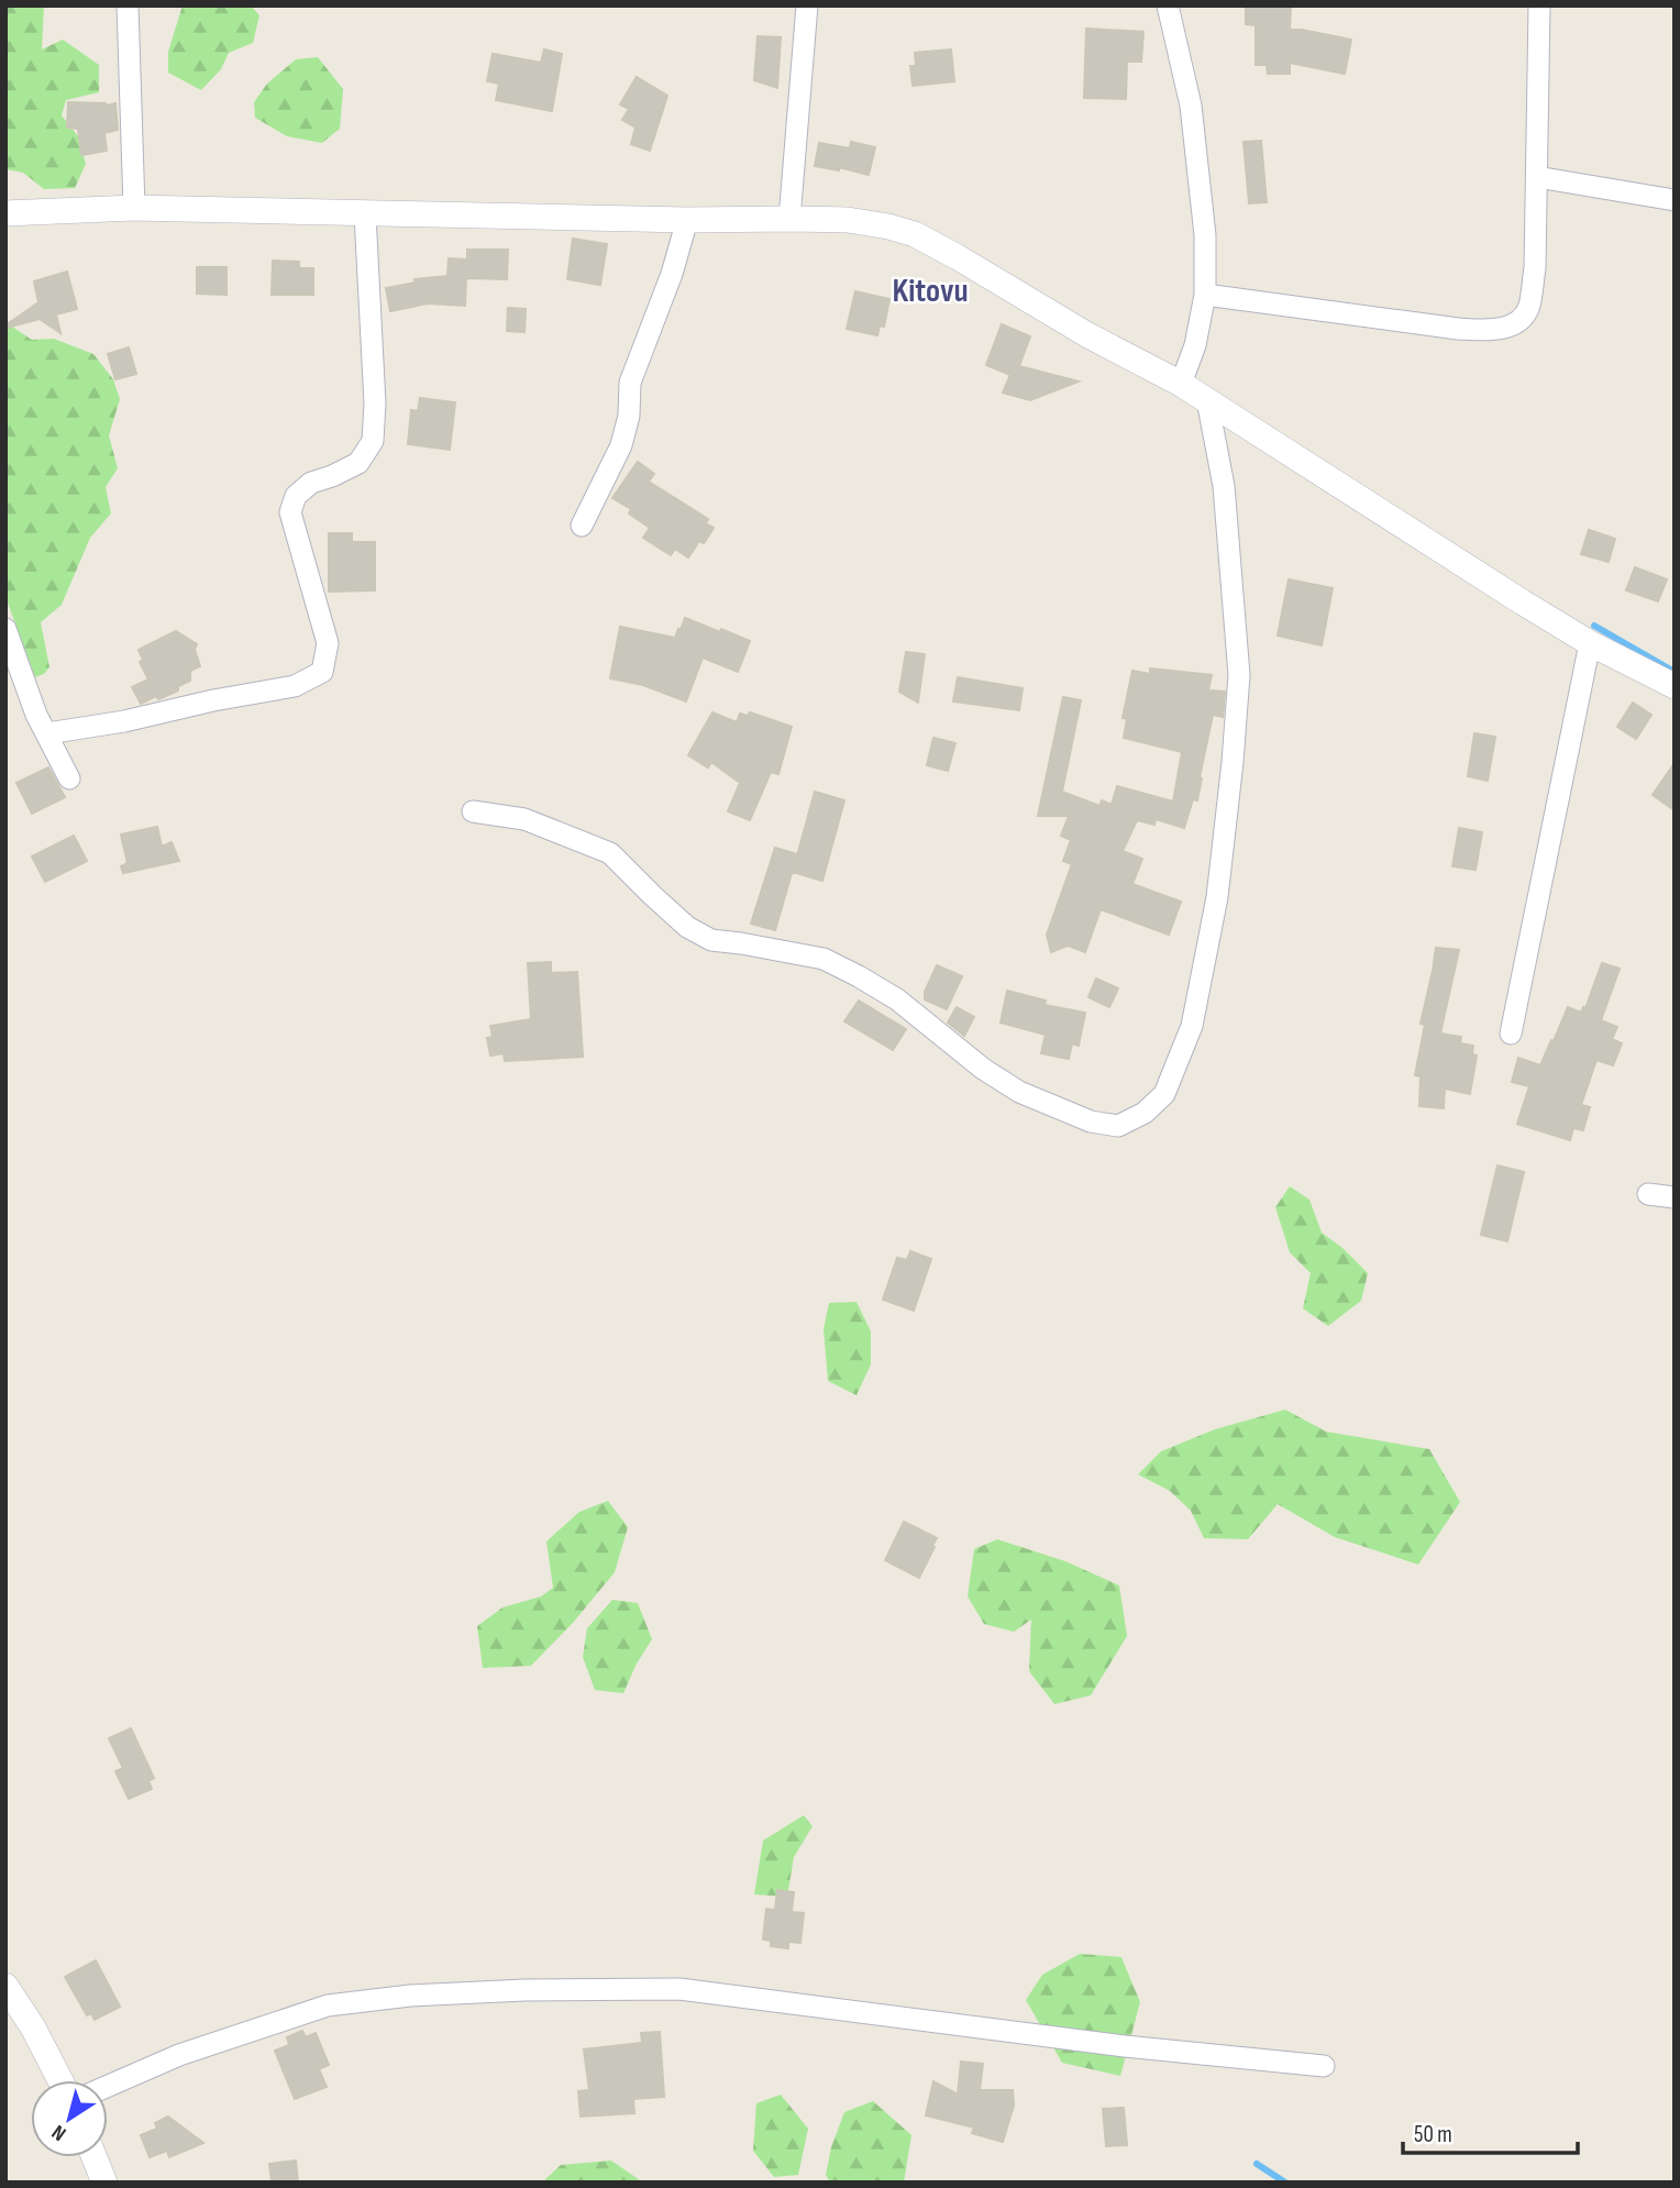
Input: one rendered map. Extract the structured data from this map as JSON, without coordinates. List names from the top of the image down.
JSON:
{
  "districts": ["Kitovu"],
  "scale_bar": "50 m",
  "north": "bottom left"
}
